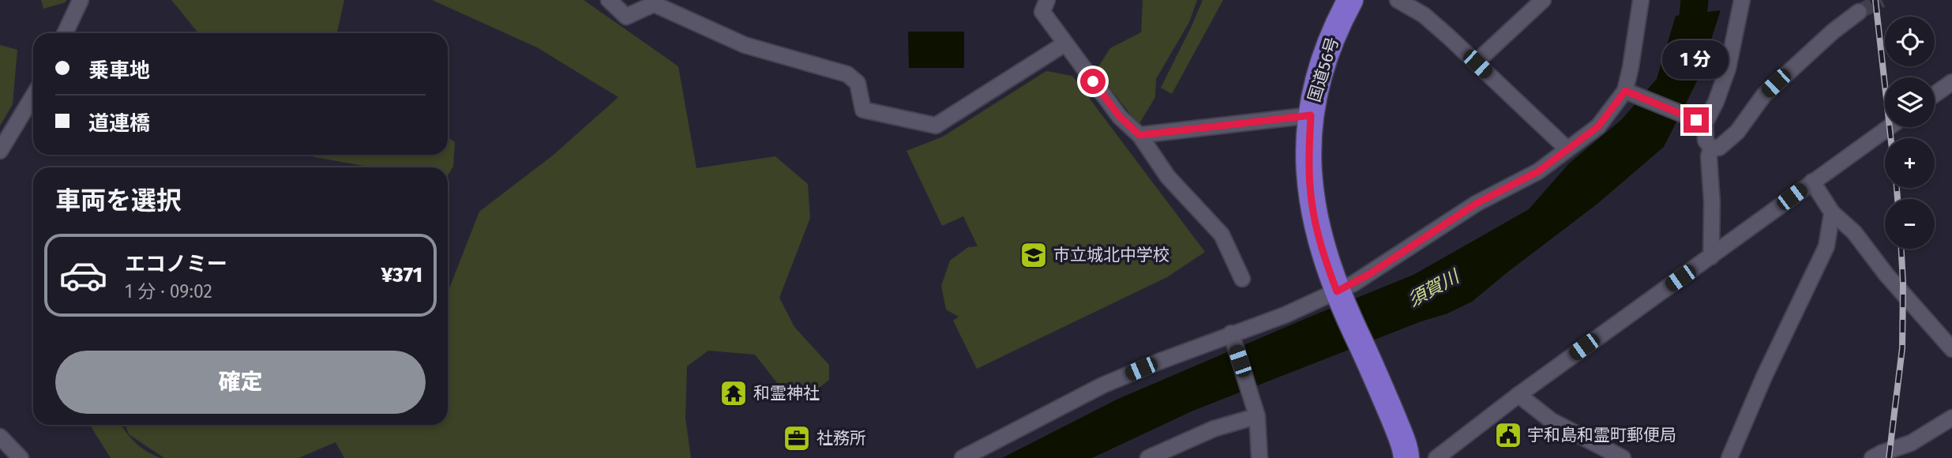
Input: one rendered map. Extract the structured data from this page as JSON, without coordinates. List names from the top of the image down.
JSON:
{
  "streets": {
    "highway": ["国道56号"]
  },
  "water": ["須賀川"],
  "places": {
    "school or university": ["市立城北中学校"],
    "temple": ["和霊神社"],
    "public building": ["宇和島和霊町郵便局"],
    "office": ["社務所"]
  },
  "page": {
    "map_buttons": ["+", "−"],
    "banner": ["乗車地", "道連橋"],
    "bubble": "1 分",
    "heading": "車両を選択",
    "list": [
      {
        "name": "エコノミー",
        "note": "1 分 · 09:02",
        "value": "¥371"
      }
    ],
    "buttons": "確定"
  }
}
